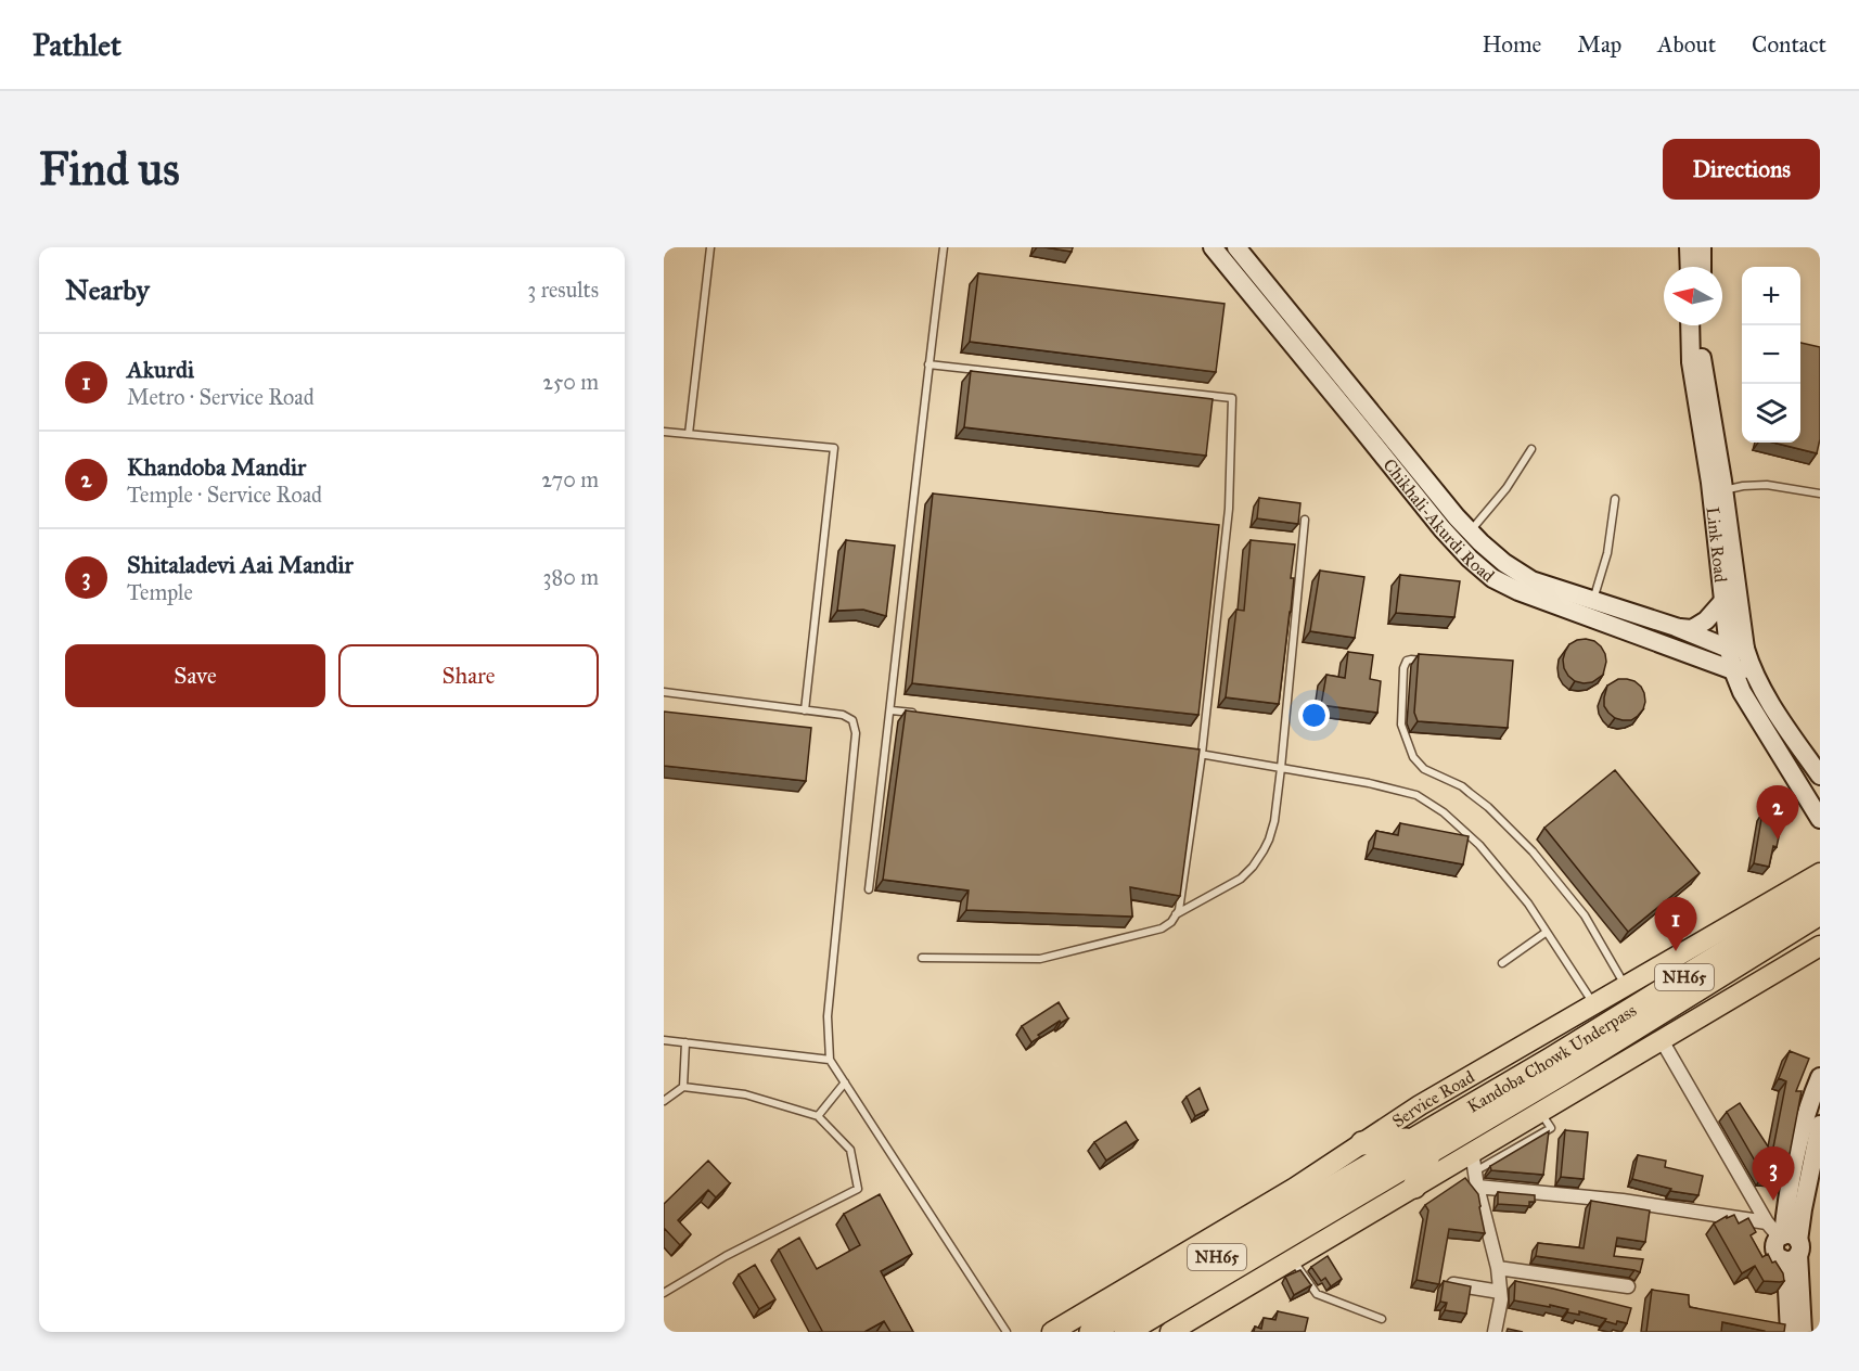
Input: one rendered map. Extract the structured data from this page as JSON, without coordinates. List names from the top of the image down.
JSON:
{
  "streets": {
    "highway": ["NH65", "Kandoba Chowk Underpass"],
    "main road": ["Chikhali-Akurdi Road", "Link Road", "Service Road"]
  },
  "crossings": [
    ["Chikhali-Akurdi Road", "Link Road"],
    ["NH65", "Kandoba Chowk Underpass"]
  ],
  "north": "left",
  "page": {
    "header": "Pathlet",
    "nav": [
      "Home",
      "Map",
      "About",
      "Contact"
    ],
    "buttons": [
      "Directions",
      ["Save", "Share"]
    ],
    "title": "Find us",
    "heading": ["Nearby", "3 results"],
    "map_buttons": ["+", "−"],
    "list": [
      {
        "mark": "1",
        "name": "Akurdi",
        "note": "Metro · Service Road",
        "value": "250 m"
      },
      {
        "mark": "2",
        "name": "Khandoba Mandir",
        "note": "Temple · Service Road",
        "value": "270 m"
      },
      {
        "mark": "3",
        "name": "Shitaladevi Aai Mandir",
        "note": "Temple",
        "value": "380 m"
      }
    ],
    "pins": ["2", "1", "3"]
  }
}
